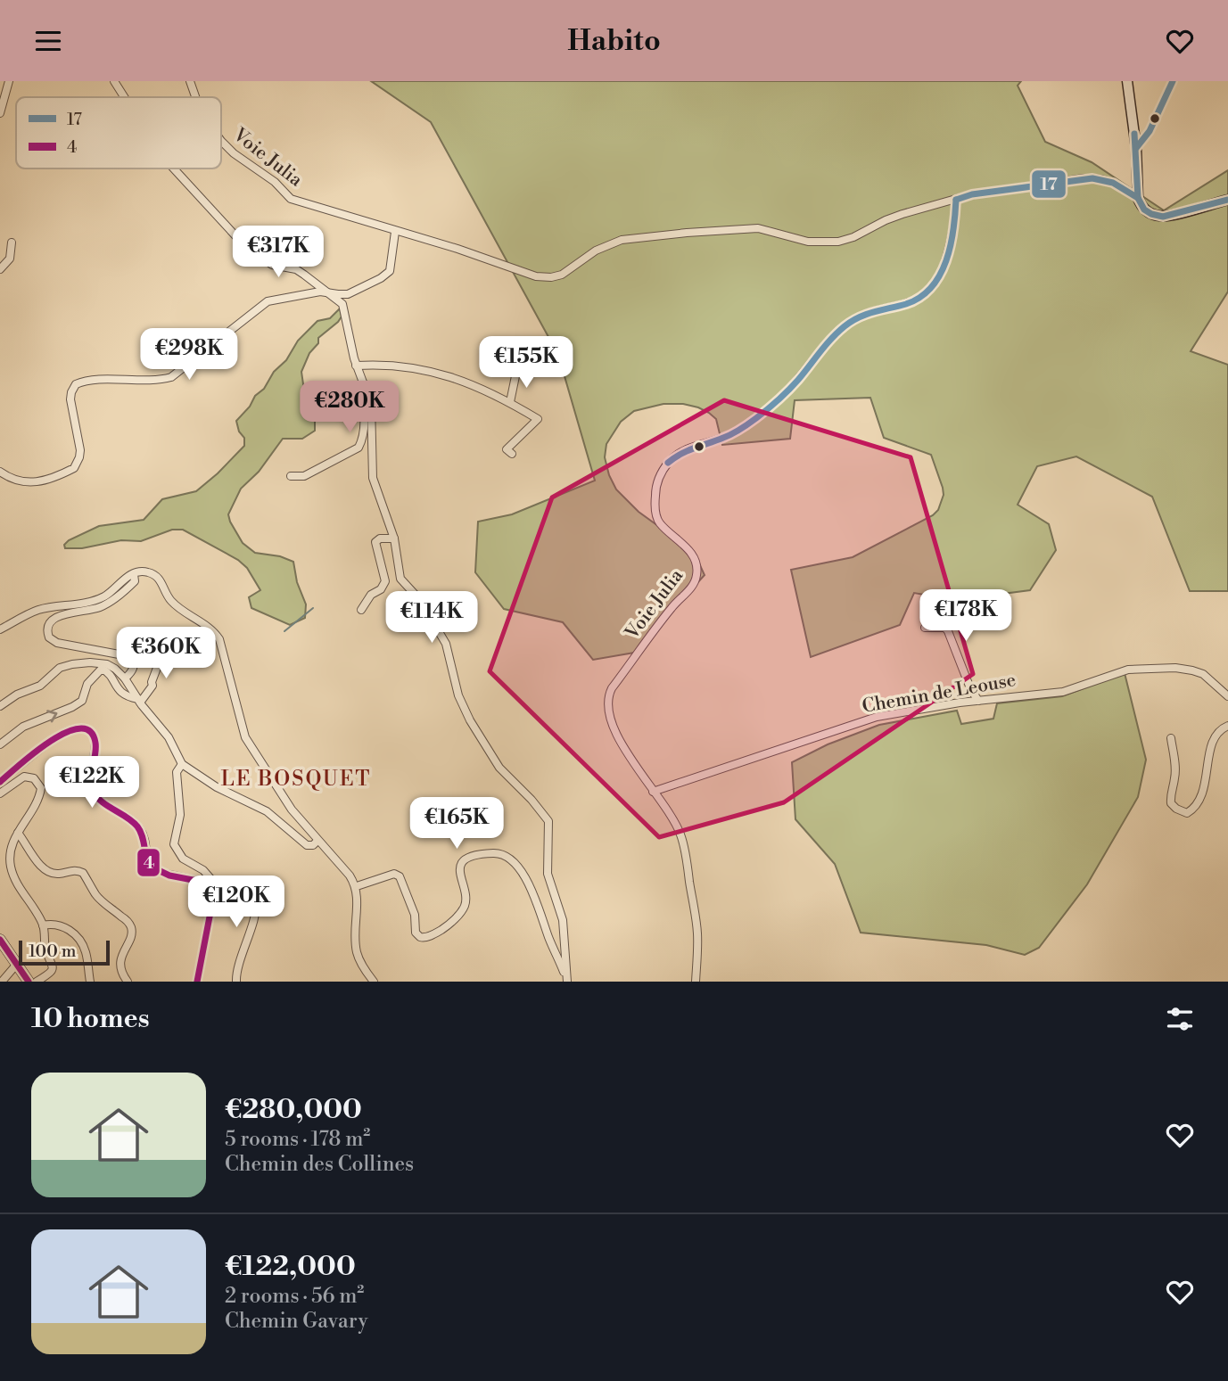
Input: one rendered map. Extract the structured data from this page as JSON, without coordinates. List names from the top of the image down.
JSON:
{
  "streets": {
    "street": ["Voie Julia", "Chemin de Leouse"]
  },
  "crossings": [
    ["Voie Julia", "Chemin de Leouse"]
  ],
  "districts": ["LE BOSQUET"],
  "lines": ["transit line 17", "transit line 4"],
  "legend": ["17", "4"],
  "scale_bar": "100 m",
  "page": {
    "header": "Habito",
    "price": [
      "€317K",
      "€298K",
      "€155K",
      "€280K",
      "€178K",
      "€114K",
      "€360K",
      "€122K",
      "€165K",
      "€120K"
    ],
    "scale": "100 m",
    "heading": "10 homes",
    "list": [
      {
        "name": "€280,000",
        "note": "5 rooms · 178 m² · Chemin des Collines"
      },
      {
        "name": "€122,000",
        "note": "2 rooms · 56 m² · Chemin Gavary"
      }
    ]
  }
}
